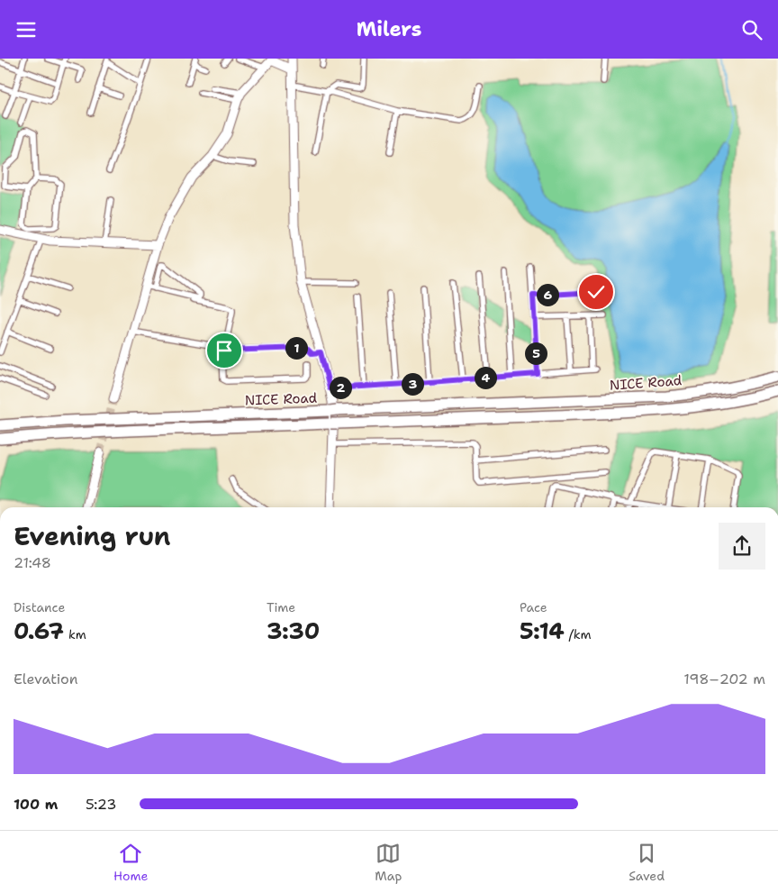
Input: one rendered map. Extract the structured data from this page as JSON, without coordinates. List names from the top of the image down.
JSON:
{
  "streets": {
    "highway": ["NICE Road"]
  },
  "page": {
    "header": "Milers",
    "pins": [
      "6",
      "1",
      "5",
      "4",
      "3",
      "2"
    ],
    "heading": ["Evening run", "21:48"],
    "stats": [
      ["Distance", "0.67 km"],
      ["Time", "3:30"],
      ["Pace", "5:14 /km"]
    ],
    "chart": ["Elevation", "198–202 m"],
    "list": [
      {
        "name": "100 m",
        "note": "5:23"
      }
    ],
    "tabs": ["Home", "Map", "Saved"]
  }
}
